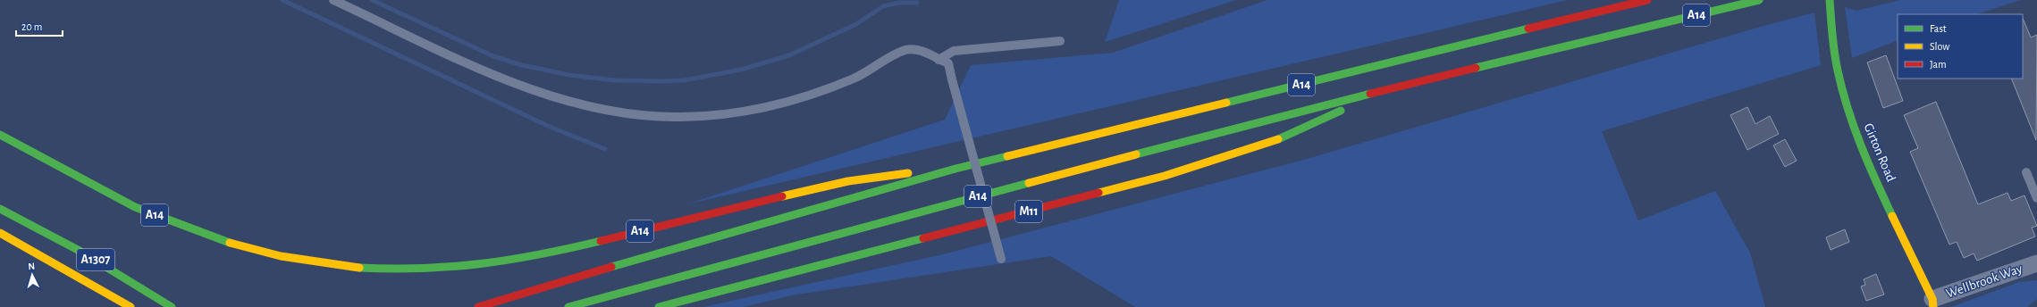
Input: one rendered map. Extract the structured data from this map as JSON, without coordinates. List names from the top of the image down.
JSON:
{
  "streets": {
    "main road": [
      "A14",
      "Girton Road",
      "M11",
      "A1307"
    ],
    "street": ["Wellbrook Way"]
  },
  "crossings": [
    ["A14", "M11"],
    ["Girton Road", "Wellbrook Way"]
  ],
  "legend": ["Fast", "Slow", "Jam"],
  "scale_bar": "20 m",
  "north": "top"
}
